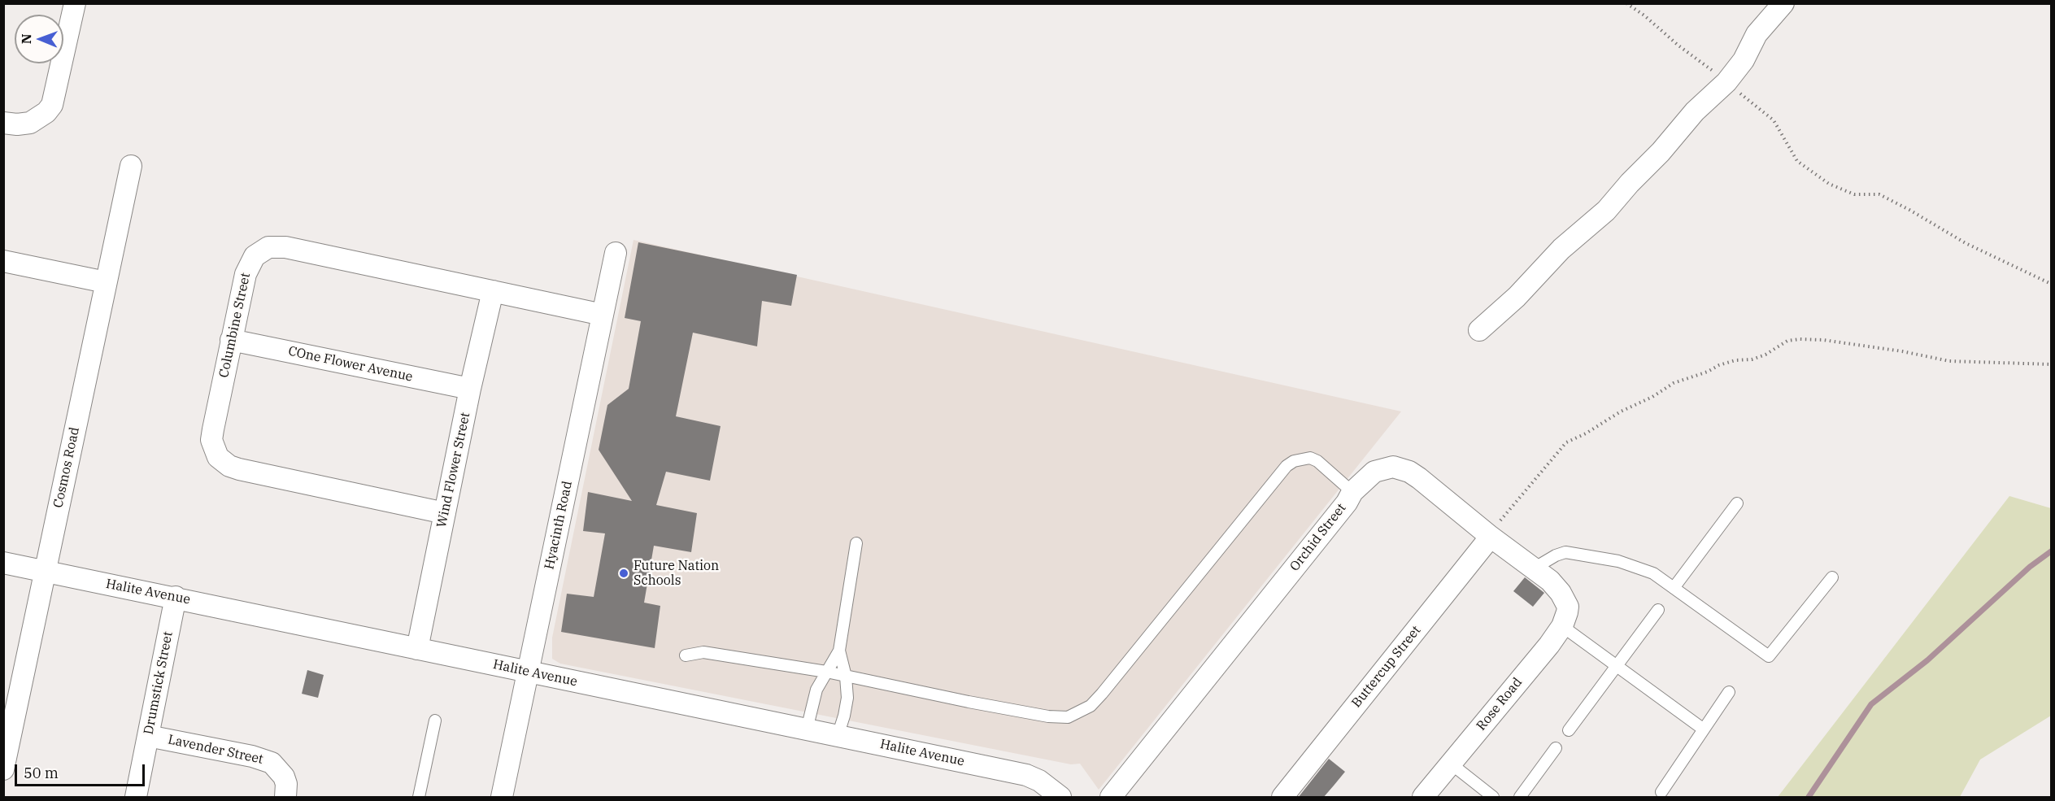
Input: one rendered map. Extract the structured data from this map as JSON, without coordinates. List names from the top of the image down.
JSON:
{
  "streets": {
    "street": [
      "Columbine Street",
      "COne Flower Avenue",
      "Cosmos Road",
      "Wind Flower Street",
      "Hyacinth Road",
      "Orchid Street",
      "Halite Avenue",
      "Buttercup Street",
      "Drumstick Street",
      "Rose Road",
      "Lavender Street"
    ]
  },
  "crossings": [
    ["Columbine Street", "COne Flower Avenue"],
    ["Columbine Street", "Wind Flower Street"],
    ["Columbine Street", "Hyacinth Road"],
    ["COne Flower Avenue", "Wind Flower Street"],
    ["Cosmos Road", "Halite Avenue"],
    ["Wind Flower Street", "Halite Avenue"],
    ["Hyacinth Road", "Halite Avenue"],
    ["Orchid Street", "Buttercup Street"],
    ["Orchid Street", "Rose Road"],
    ["Halite Avenue", "Drumstick Street"],
    ["Drumstick Street", "Lavender Street"]
  ],
  "places": ["Future Nation Schools"],
  "scale_bar": "50 m",
  "north": "left"
}
